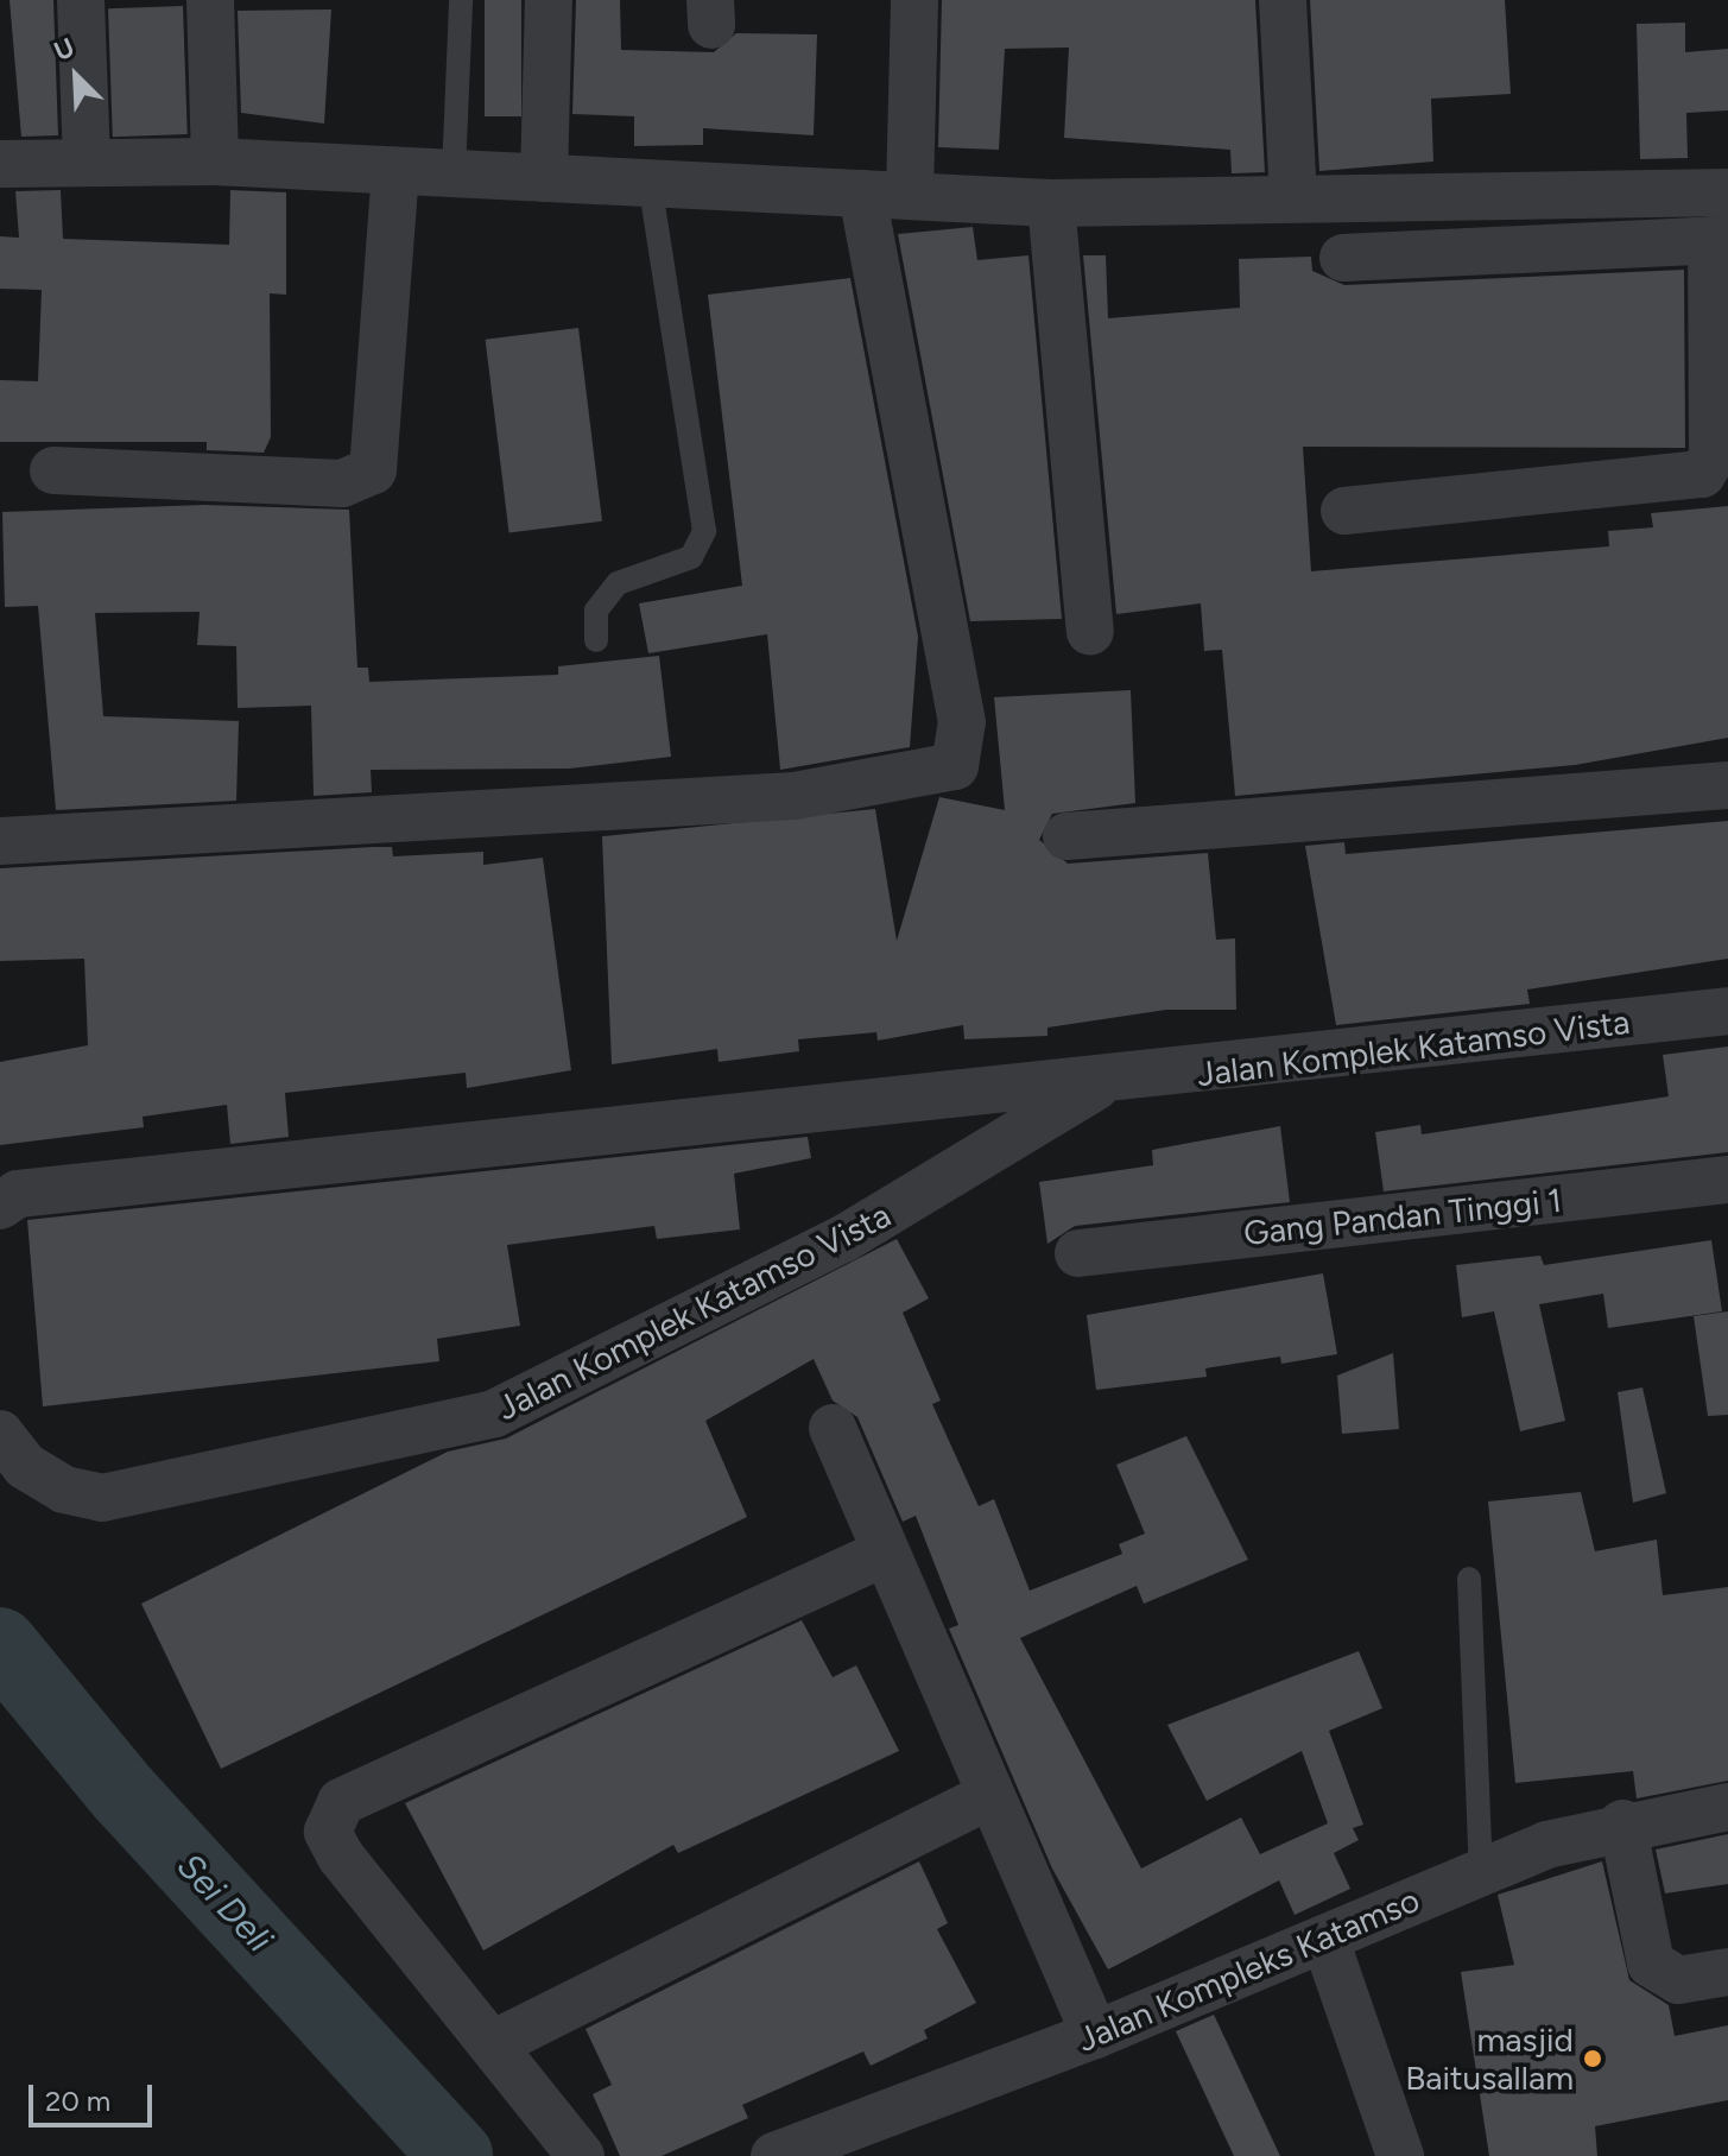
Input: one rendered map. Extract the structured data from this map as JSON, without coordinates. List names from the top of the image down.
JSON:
{
  "streets": {
    "street": ["Jalan Komplek Katamso Vista", "Gang Pandan Tinggi 1", "Jalan Kompleks Katamso"]
  },
  "water": ["Sei Deli"],
  "places": ["masjid Baitusallam"],
  "scale_bar": "20 m",
  "north": "top left"
}
